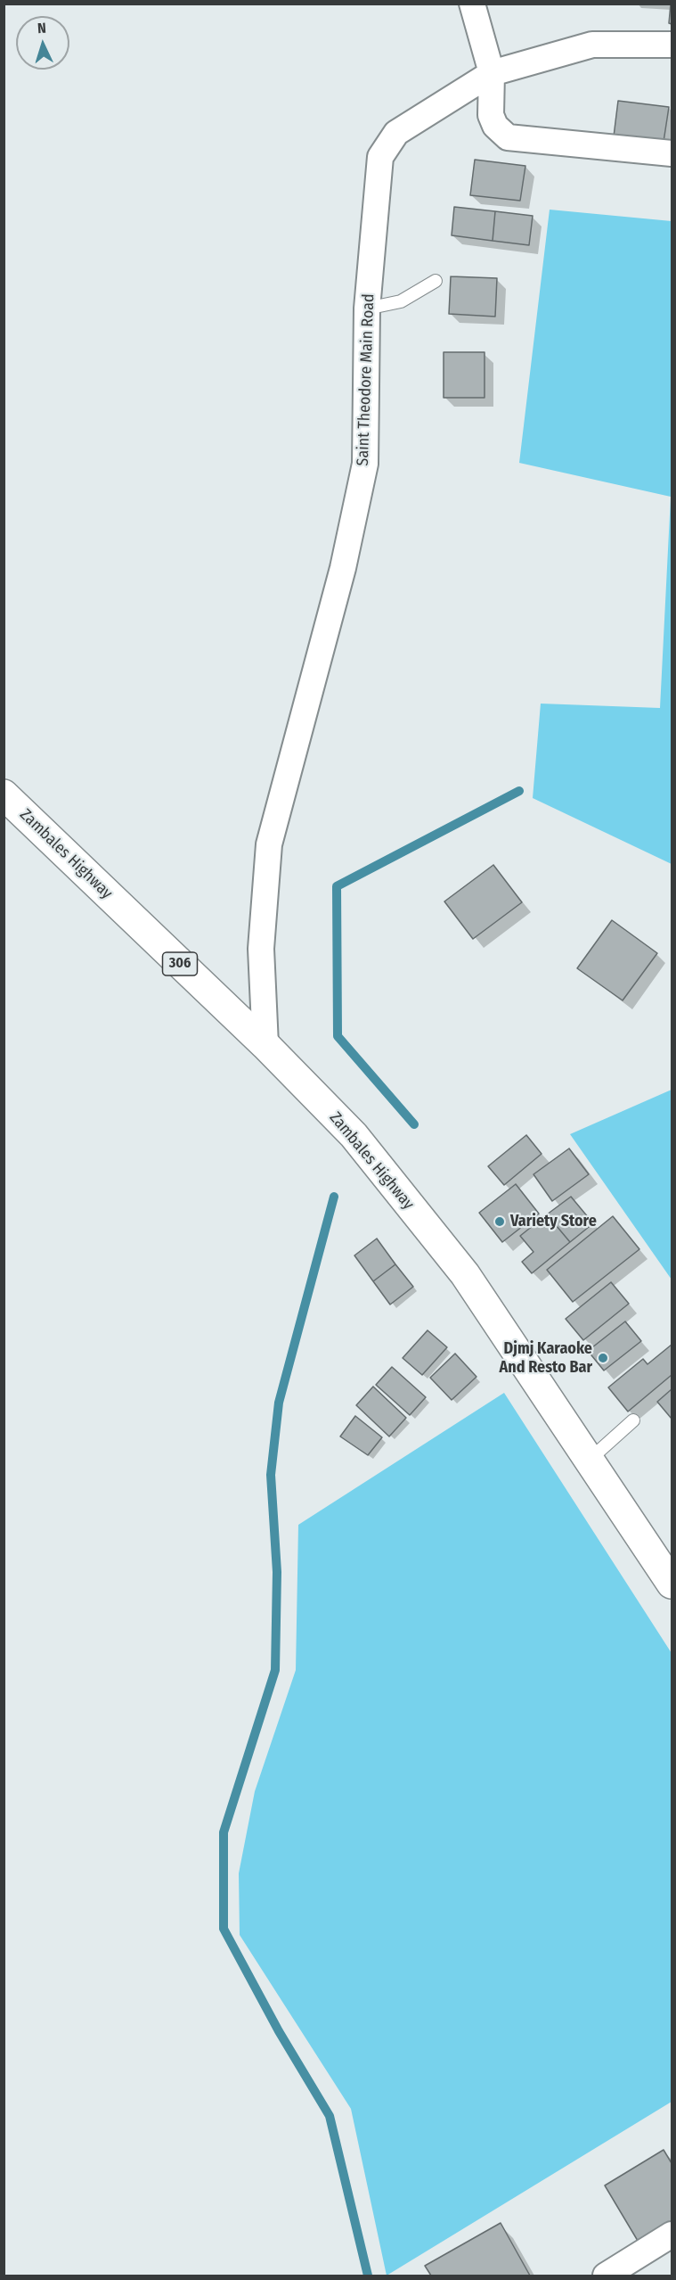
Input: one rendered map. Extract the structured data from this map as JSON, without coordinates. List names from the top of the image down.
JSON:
{
  "streets": {
    "main road": ["Zambales Highway", "306"],
    "street": ["Saint Theodore Main Road"]
  },
  "crossings": [
    ["Saint Theodore Main Road", "Zambales Highway"]
  ],
  "places": ["Variety Store", "Djmj Karaoke And Resto Bar"],
  "north": "top"
}
